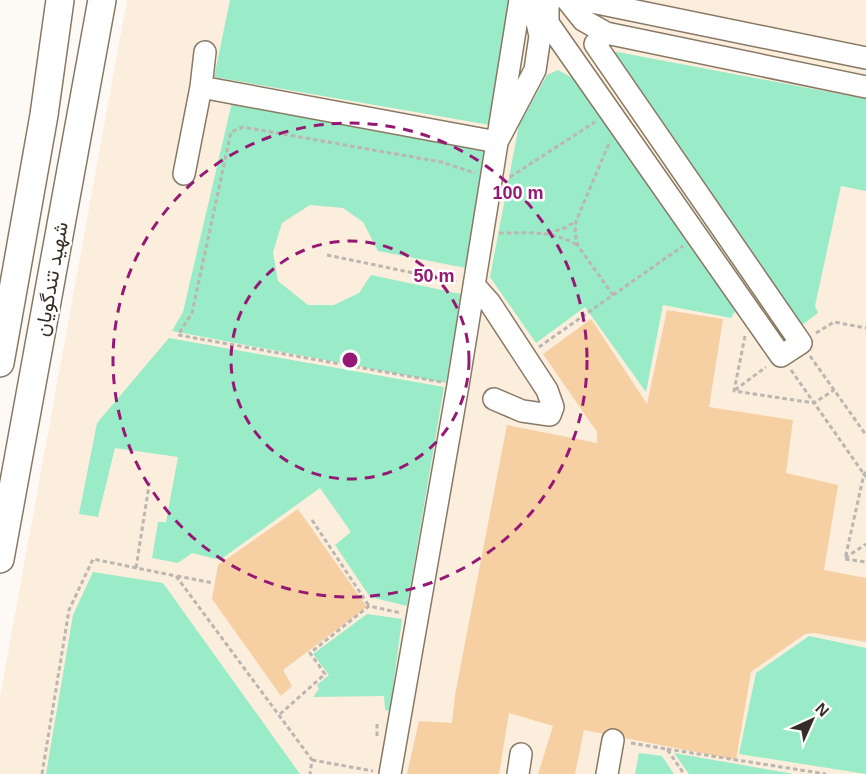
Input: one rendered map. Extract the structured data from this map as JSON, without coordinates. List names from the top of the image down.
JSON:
{
  "streets": {
    "main road": ["شهید تندگویان"]
  },
  "north": "top right",
  "rings": ["100 m", "50 m"]
}
